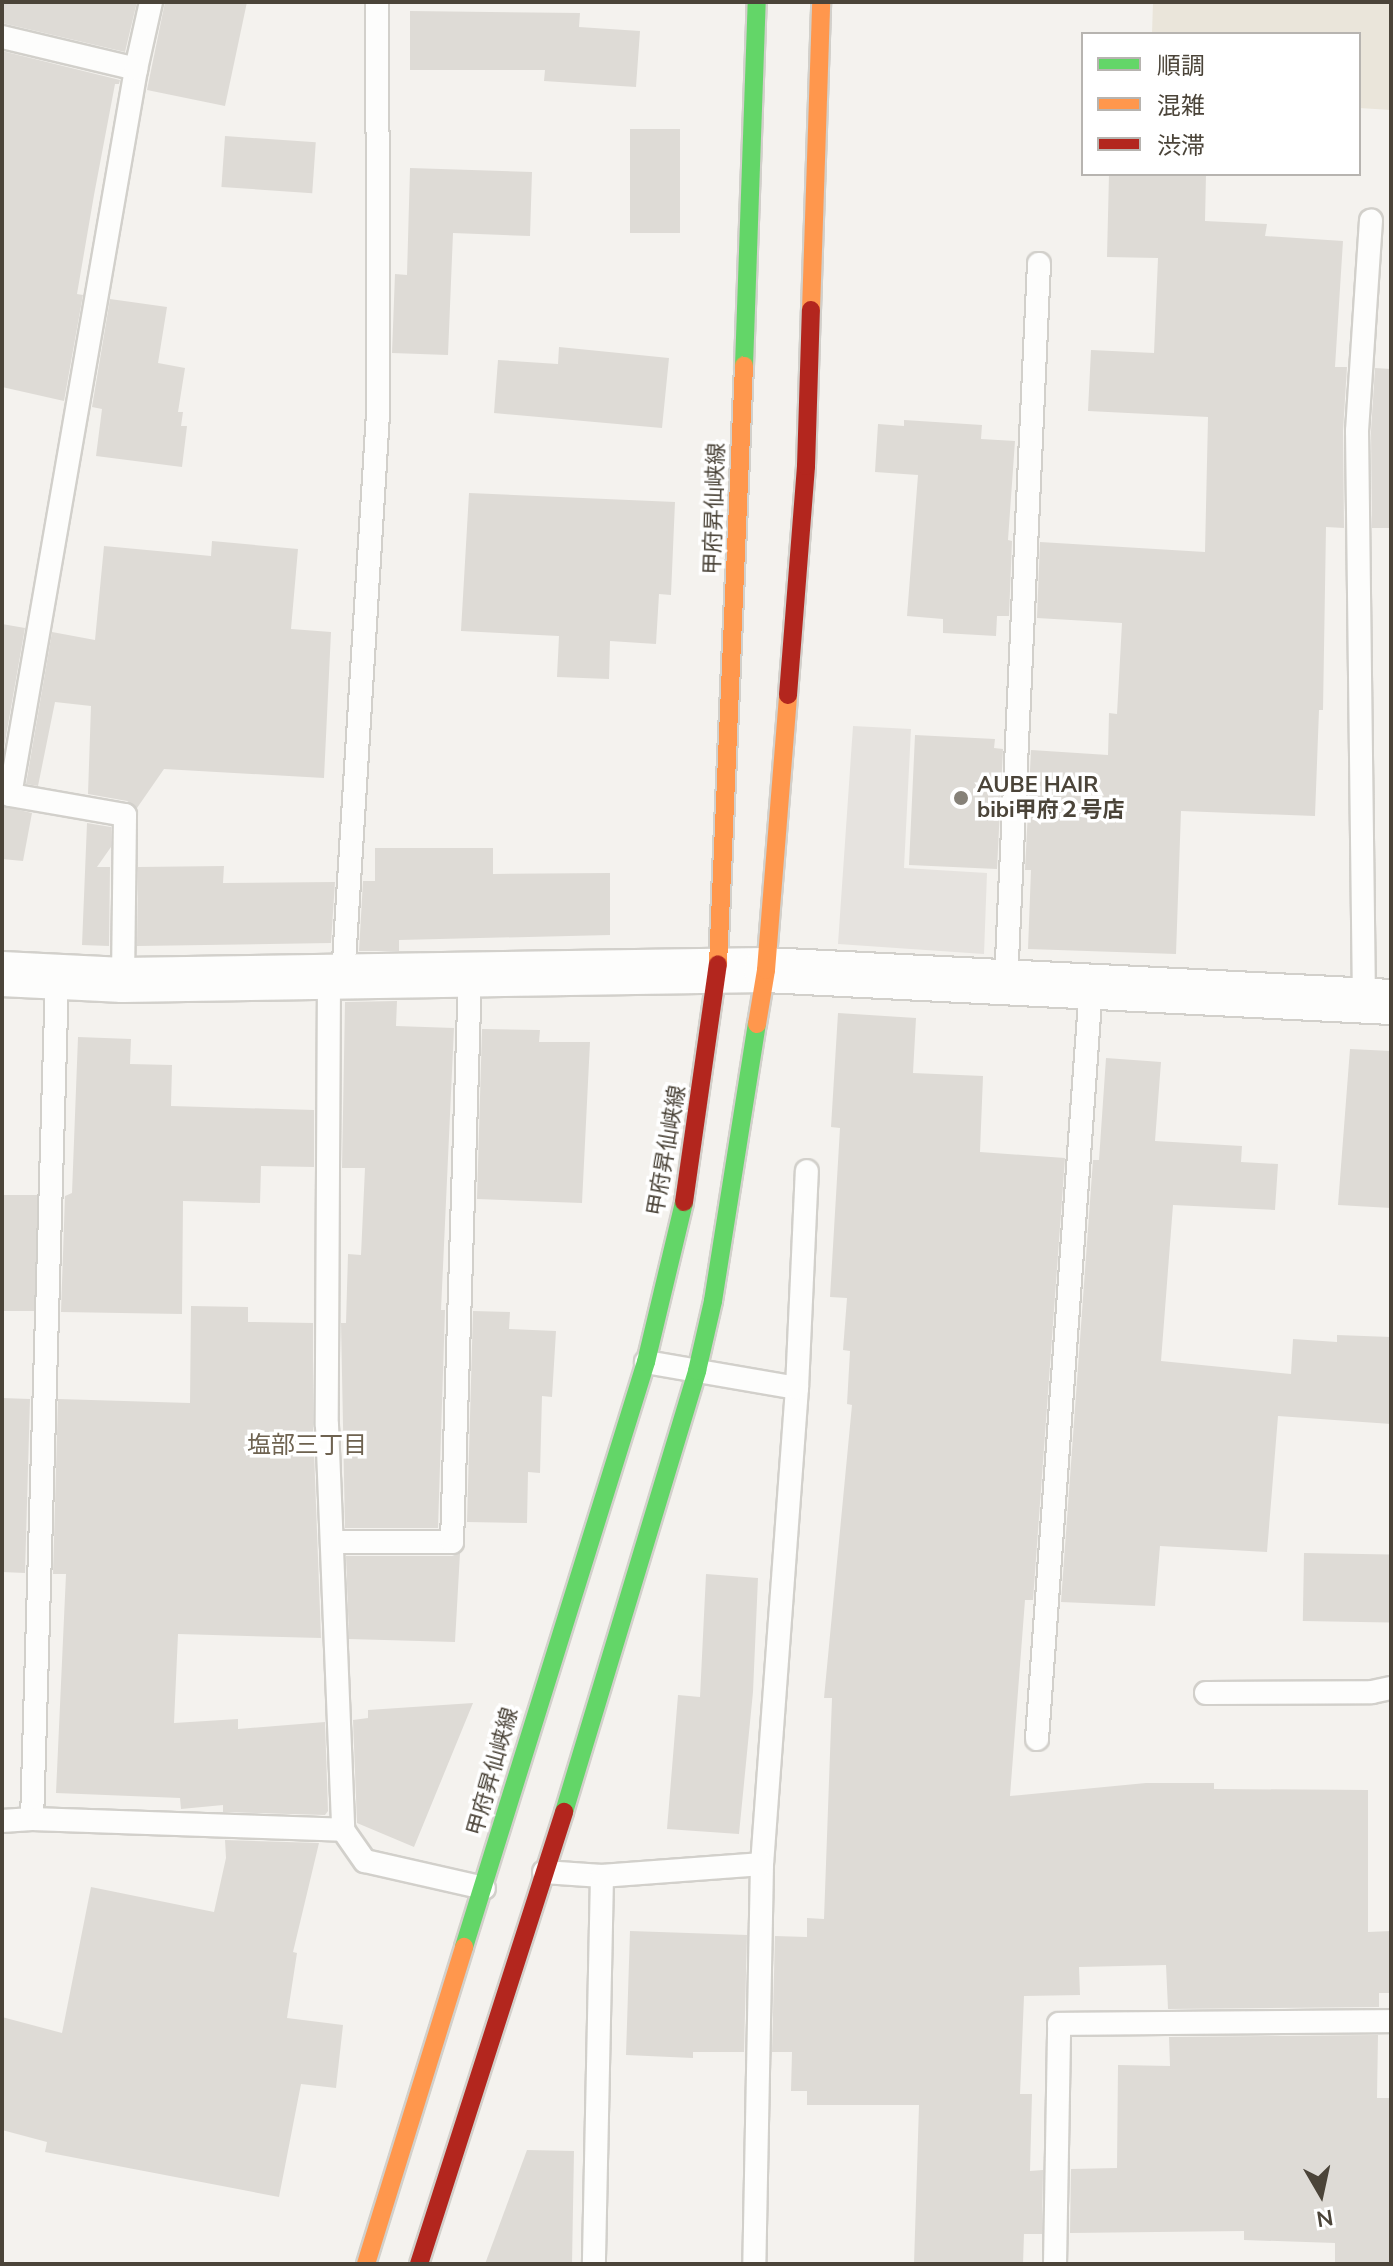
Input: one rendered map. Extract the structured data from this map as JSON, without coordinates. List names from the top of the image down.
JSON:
{
  "streets": {
    "main road": ["甲府昇仙峡線"]
  },
  "districts": ["塩部三丁目"],
  "places": ["AUBE HAIR bibi甲府２号店"],
  "legend": ["順調", "混雑", "渋滞"],
  "north": "bottom"
}
